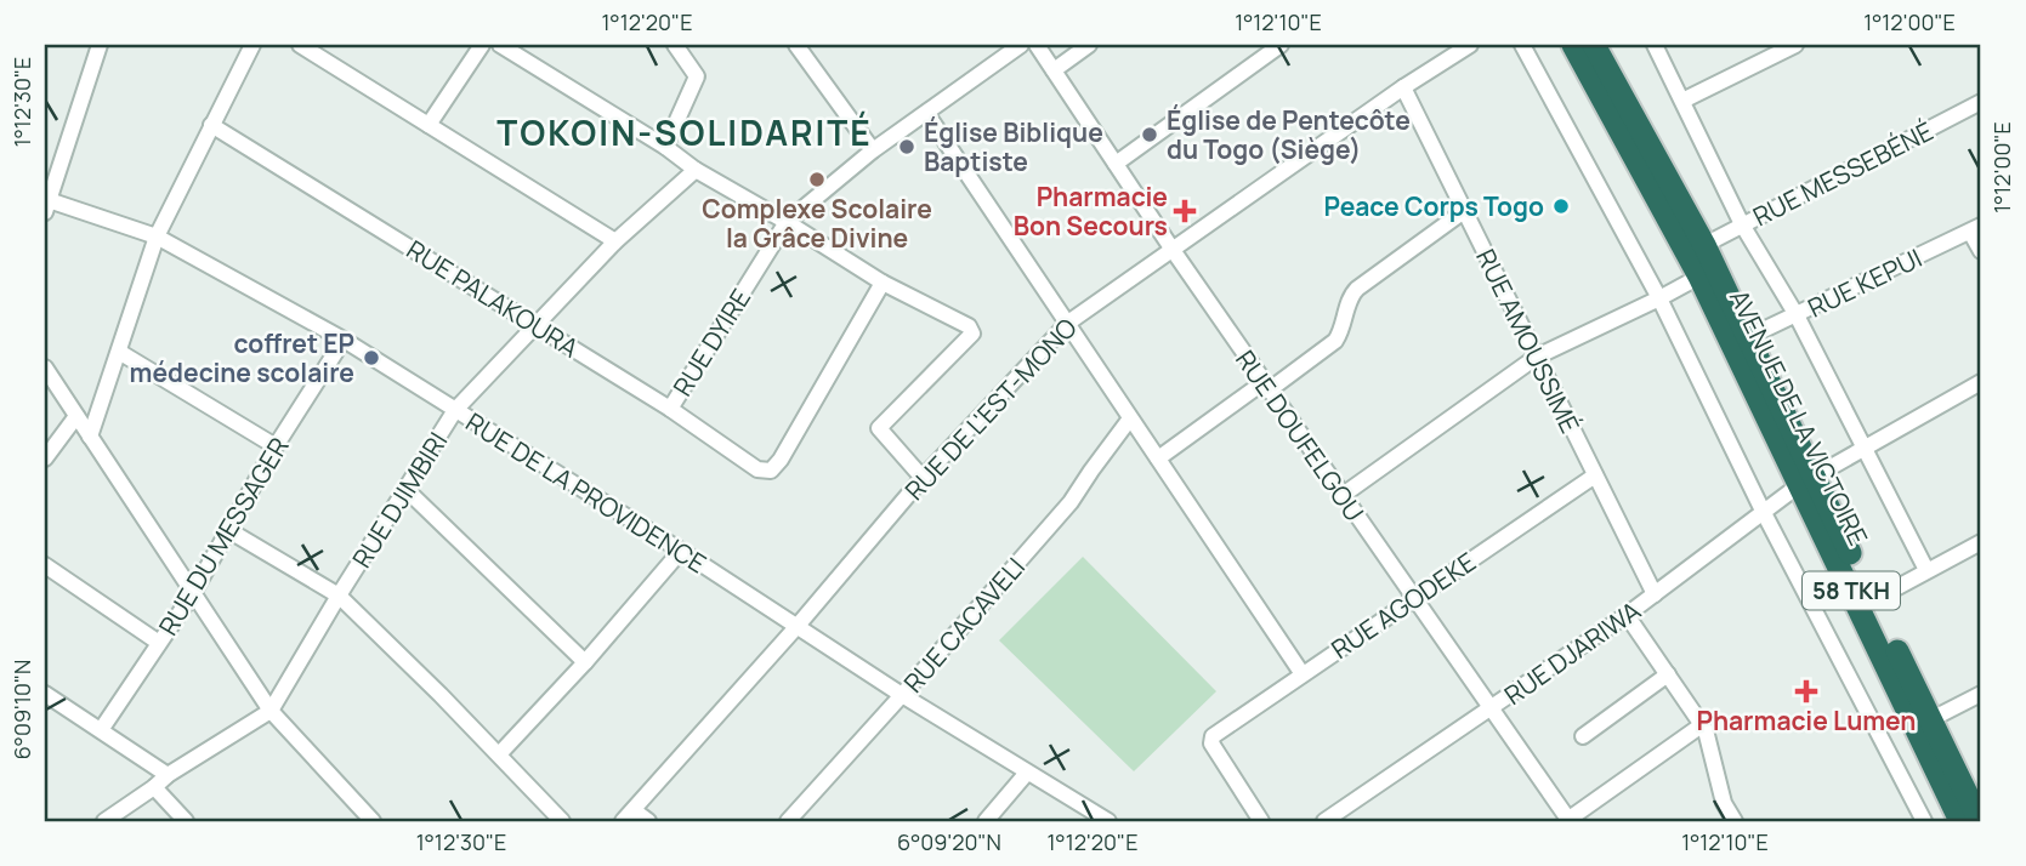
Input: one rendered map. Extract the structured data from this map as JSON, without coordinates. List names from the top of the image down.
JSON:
{
  "streets": {
    "highway": ["AVENUE DE LA VICTOIRE", "58 TKH"],
    "street": [
      "RUE MESSEBÉNÉ",
      "RUE KEPUI",
      "RUE PALAKOURA",
      "RUE AMOUSSIMÉ",
      "RUE DYIRE",
      "RUE DE L'EST-MONO",
      "RUE DOUFELGOU",
      "RUE DE LA PROVIDENCE",
      "RUE DJIMBIRI",
      "RUE DU MESSAGER",
      "RUE AGODEKE",
      "RUE CACAVELI",
      "RUE DJARIWA"
    ]
  },
  "crossings": [
    ["RUE MESSEBÉNÉ", "AVENUE DE LA VICTOIRE"],
    ["RUE KEPUI", "AVENUE DE LA VICTOIRE"],
    ["RUE PALAKOURA", "RUE DYIRE"],
    ["RUE PALAKOURA", "RUE DJIMBIRI"],
    ["RUE AMOUSSIMÉ", "RUE DE L'EST-MONO"],
    ["RUE AMOUSSIMÉ", "RUE AGODEKE"],
    ["RUE AMOUSSIMÉ", "RUE DJARIWA"],
    ["RUE DE L'EST-MONO", "RUE DOUFELGOU"],
    ["RUE DE L'EST-MONO", "RUE DE LA PROVIDENCE"],
    ["AVENUE DE LA VICTOIRE", "RUE DJARIWA"],
    ["RUE DOUFELGOU", "RUE AGODEKE"],
    ["RUE DOUFELGOU", "RUE DJARIWA"],
    ["RUE DE LA PROVIDENCE", "RUE DJIMBIRI"],
    ["RUE DE LA PROVIDENCE", "RUE DU MESSAGER"],
    ["RUE DE LA PROVIDENCE", "RUE CACAVELI"]
  ],
  "districts": ["TOKOIN-SOLIDARITÉ"],
  "places": {
    "other": [
      "Église de Pentecôte du Togo (Siège)",
      "Église Biblique Baptiste",
      "Complexe Scolaire la Grâce Divine",
      "Peace Corps Togo",
      "coffret EP médecine scolaire"
    ],
    "health": ["Pharmacie Bon Secours", "Pharmacie Lumen"]
  },
  "coordinates": [
    "1°12'20\"E",
    "1°12'10\"E",
    "1°12'00\"E",
    "1°12'30\"E",
    "6°09'10\"N",
    "6°09'20\"N"
  ]
}
